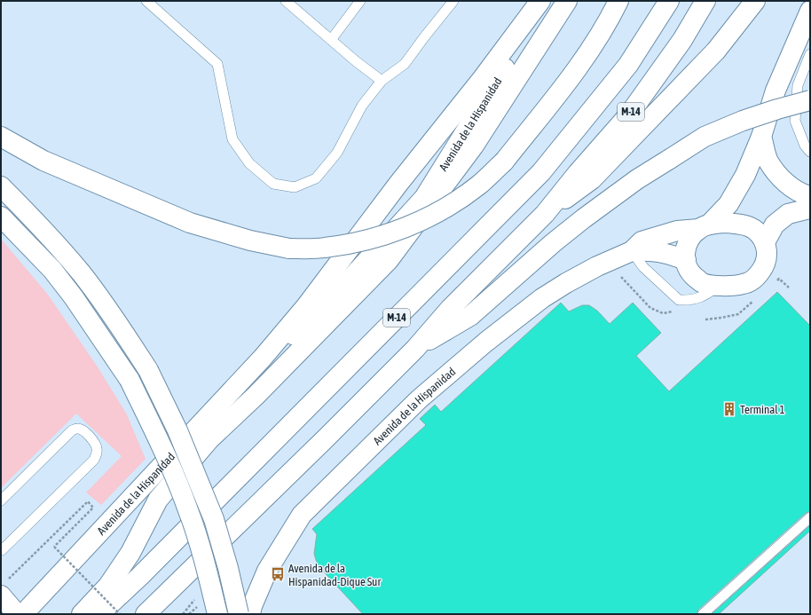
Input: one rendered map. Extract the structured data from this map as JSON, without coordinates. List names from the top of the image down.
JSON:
{
  "streets": {
    "main road": ["M-14", "Avenida de la Hispanidad"]
  },
  "places": {
    "building": ["Terminal 1"],
    "bus stop": ["Avenida de la Hispanidad-Dique Sur"]
  }
}
